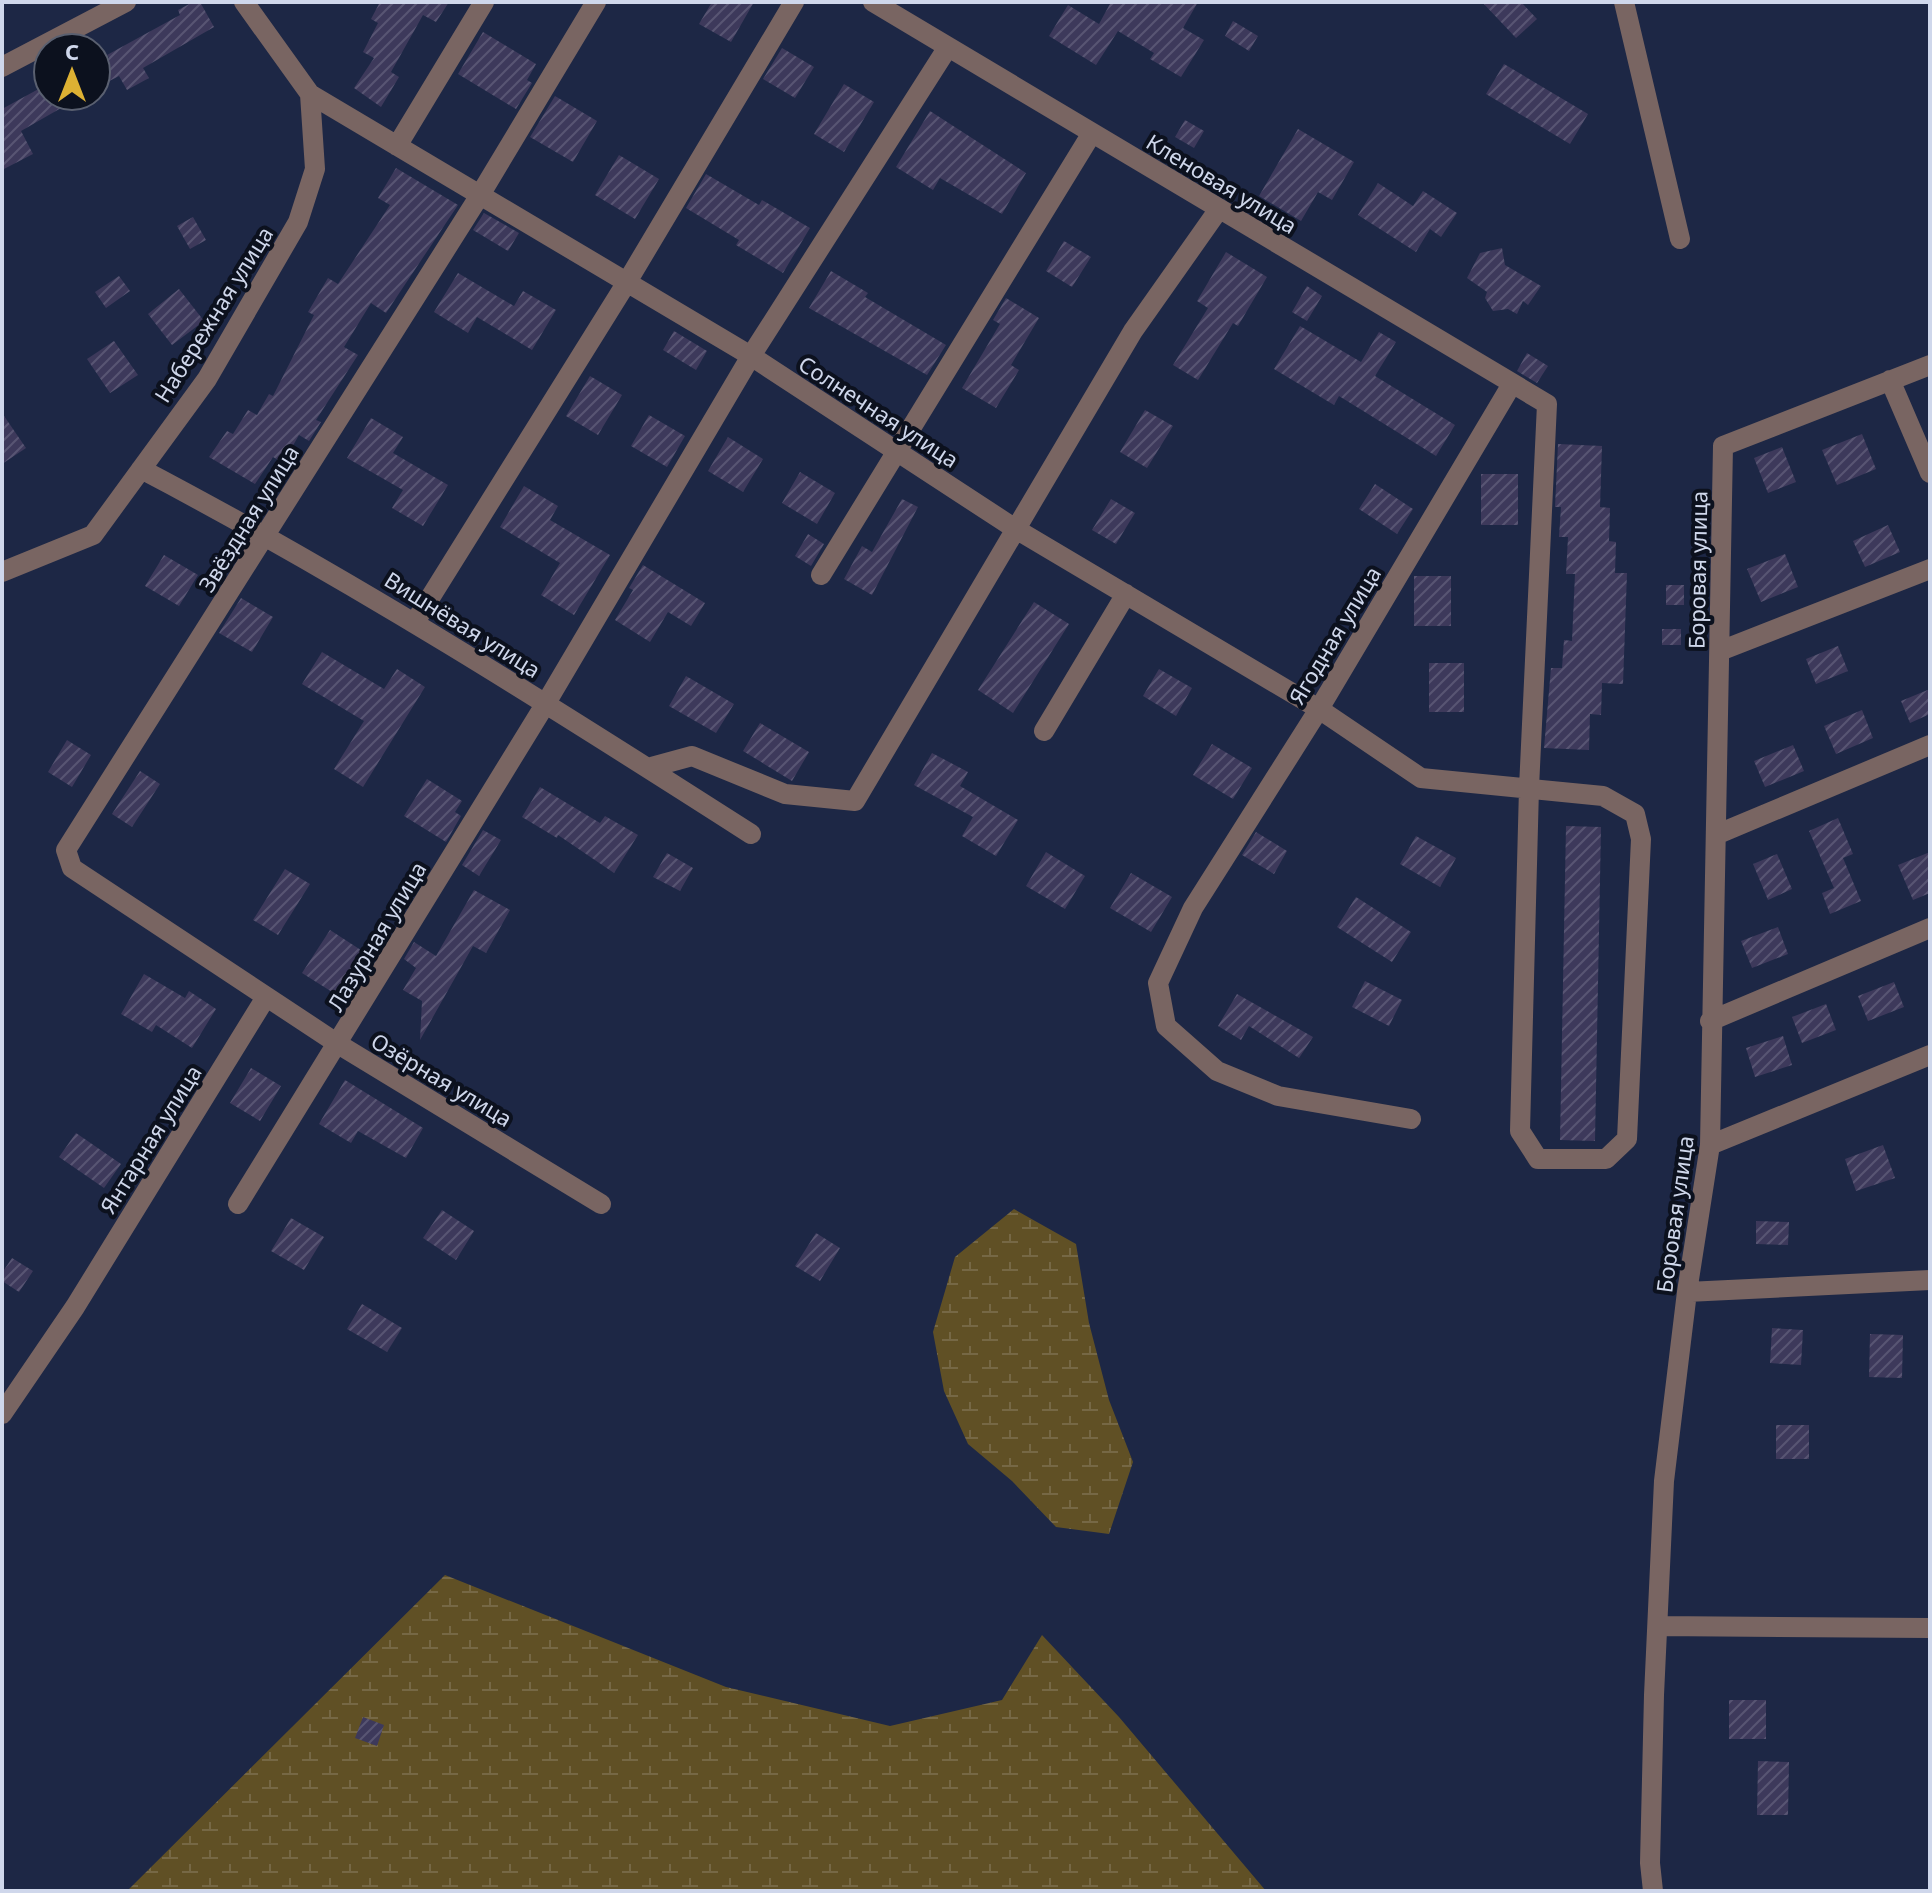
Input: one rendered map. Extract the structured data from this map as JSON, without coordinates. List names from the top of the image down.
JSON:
{
  "streets": {
    "street": [
      "Кленовая улица",
      "Набережная улица",
      "Солнечная улица",
      "Звёздная улица",
      "Боровая улица",
      "Вишнёвая улица",
      "Ягодная улица",
      "Лазурная улица",
      "Озёрная улица",
      "Янтарная улица"
    ]
  },
  "crossings": [
    ["Кленовая улица", "Солнечная улица"],
    ["Кленовая улица", "Ягодная улица"],
    ["Кленовая улица", "Лазурная улица"],
    ["Набережная улица", "Солнечная улица"],
    ["Набережная улица", "Вишнёвая улица"],
    ["Солнечная улица", "Звёздная улица"],
    ["Солнечная улица", "Ягодная улица"],
    ["Солнечная улица", "Лазурная улица"],
    ["Звёздная улица", "Вишнёвая улица"],
    ["Звёздная улица", "Лазурная улица"],
    ["Вишнёвая улица", "Лазурная улица"],
    ["Лазурная улица", "Озёрная улица"],
    ["Лазурная улица", "Янтарная улица"]
  ],
  "north": "top"
}
